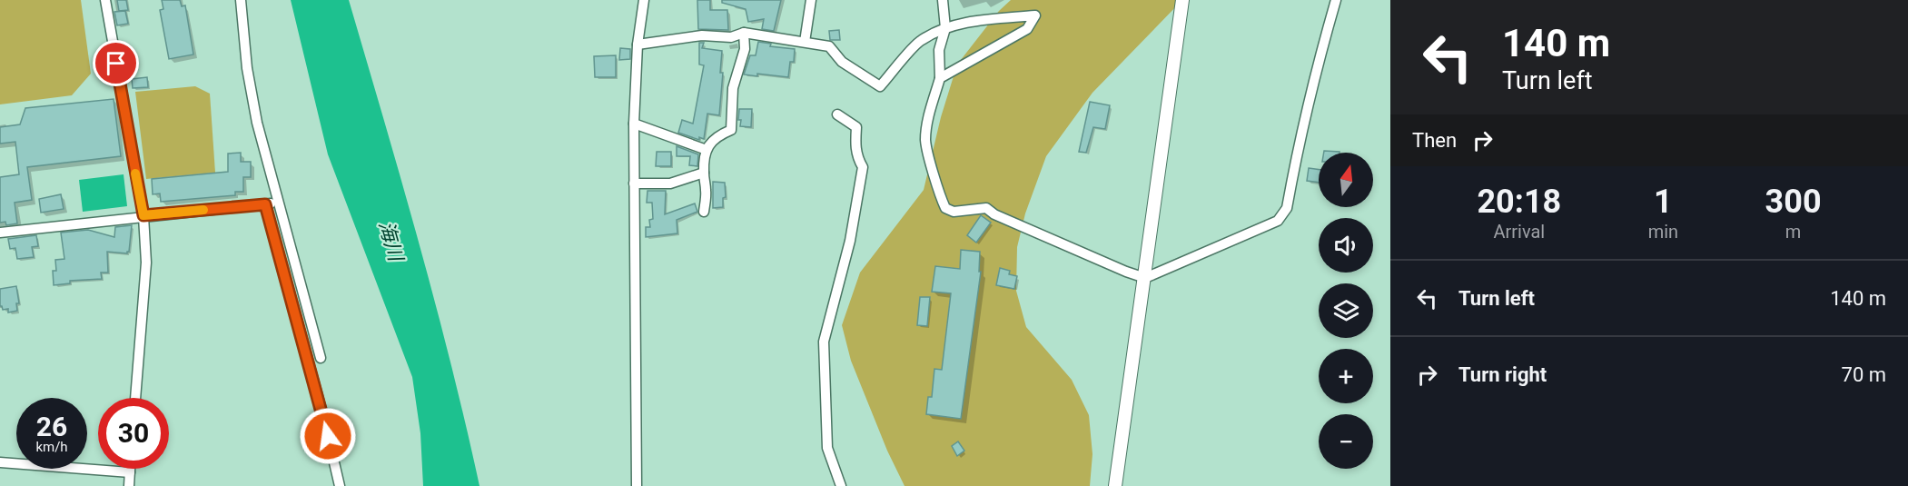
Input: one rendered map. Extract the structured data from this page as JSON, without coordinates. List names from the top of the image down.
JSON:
{
  "water": ["海川"],
  "north": "top",
  "page": {
    "turn": ["140 m", "Turn left"],
    "then": "Then",
    "map_buttons": ["+", "−"],
    "eta": [
      "20:18",
      "Arrival",
      "1",
      "min",
      "300",
      "m"
    ],
    "list": [
      {
        "name": "Turn left",
        "value": "140 m"
      },
      {
        "name": "Turn right",
        "value": "70 m"
      }
    ],
    "speed": "26 km/h",
    "limit": "30"
  }
}
